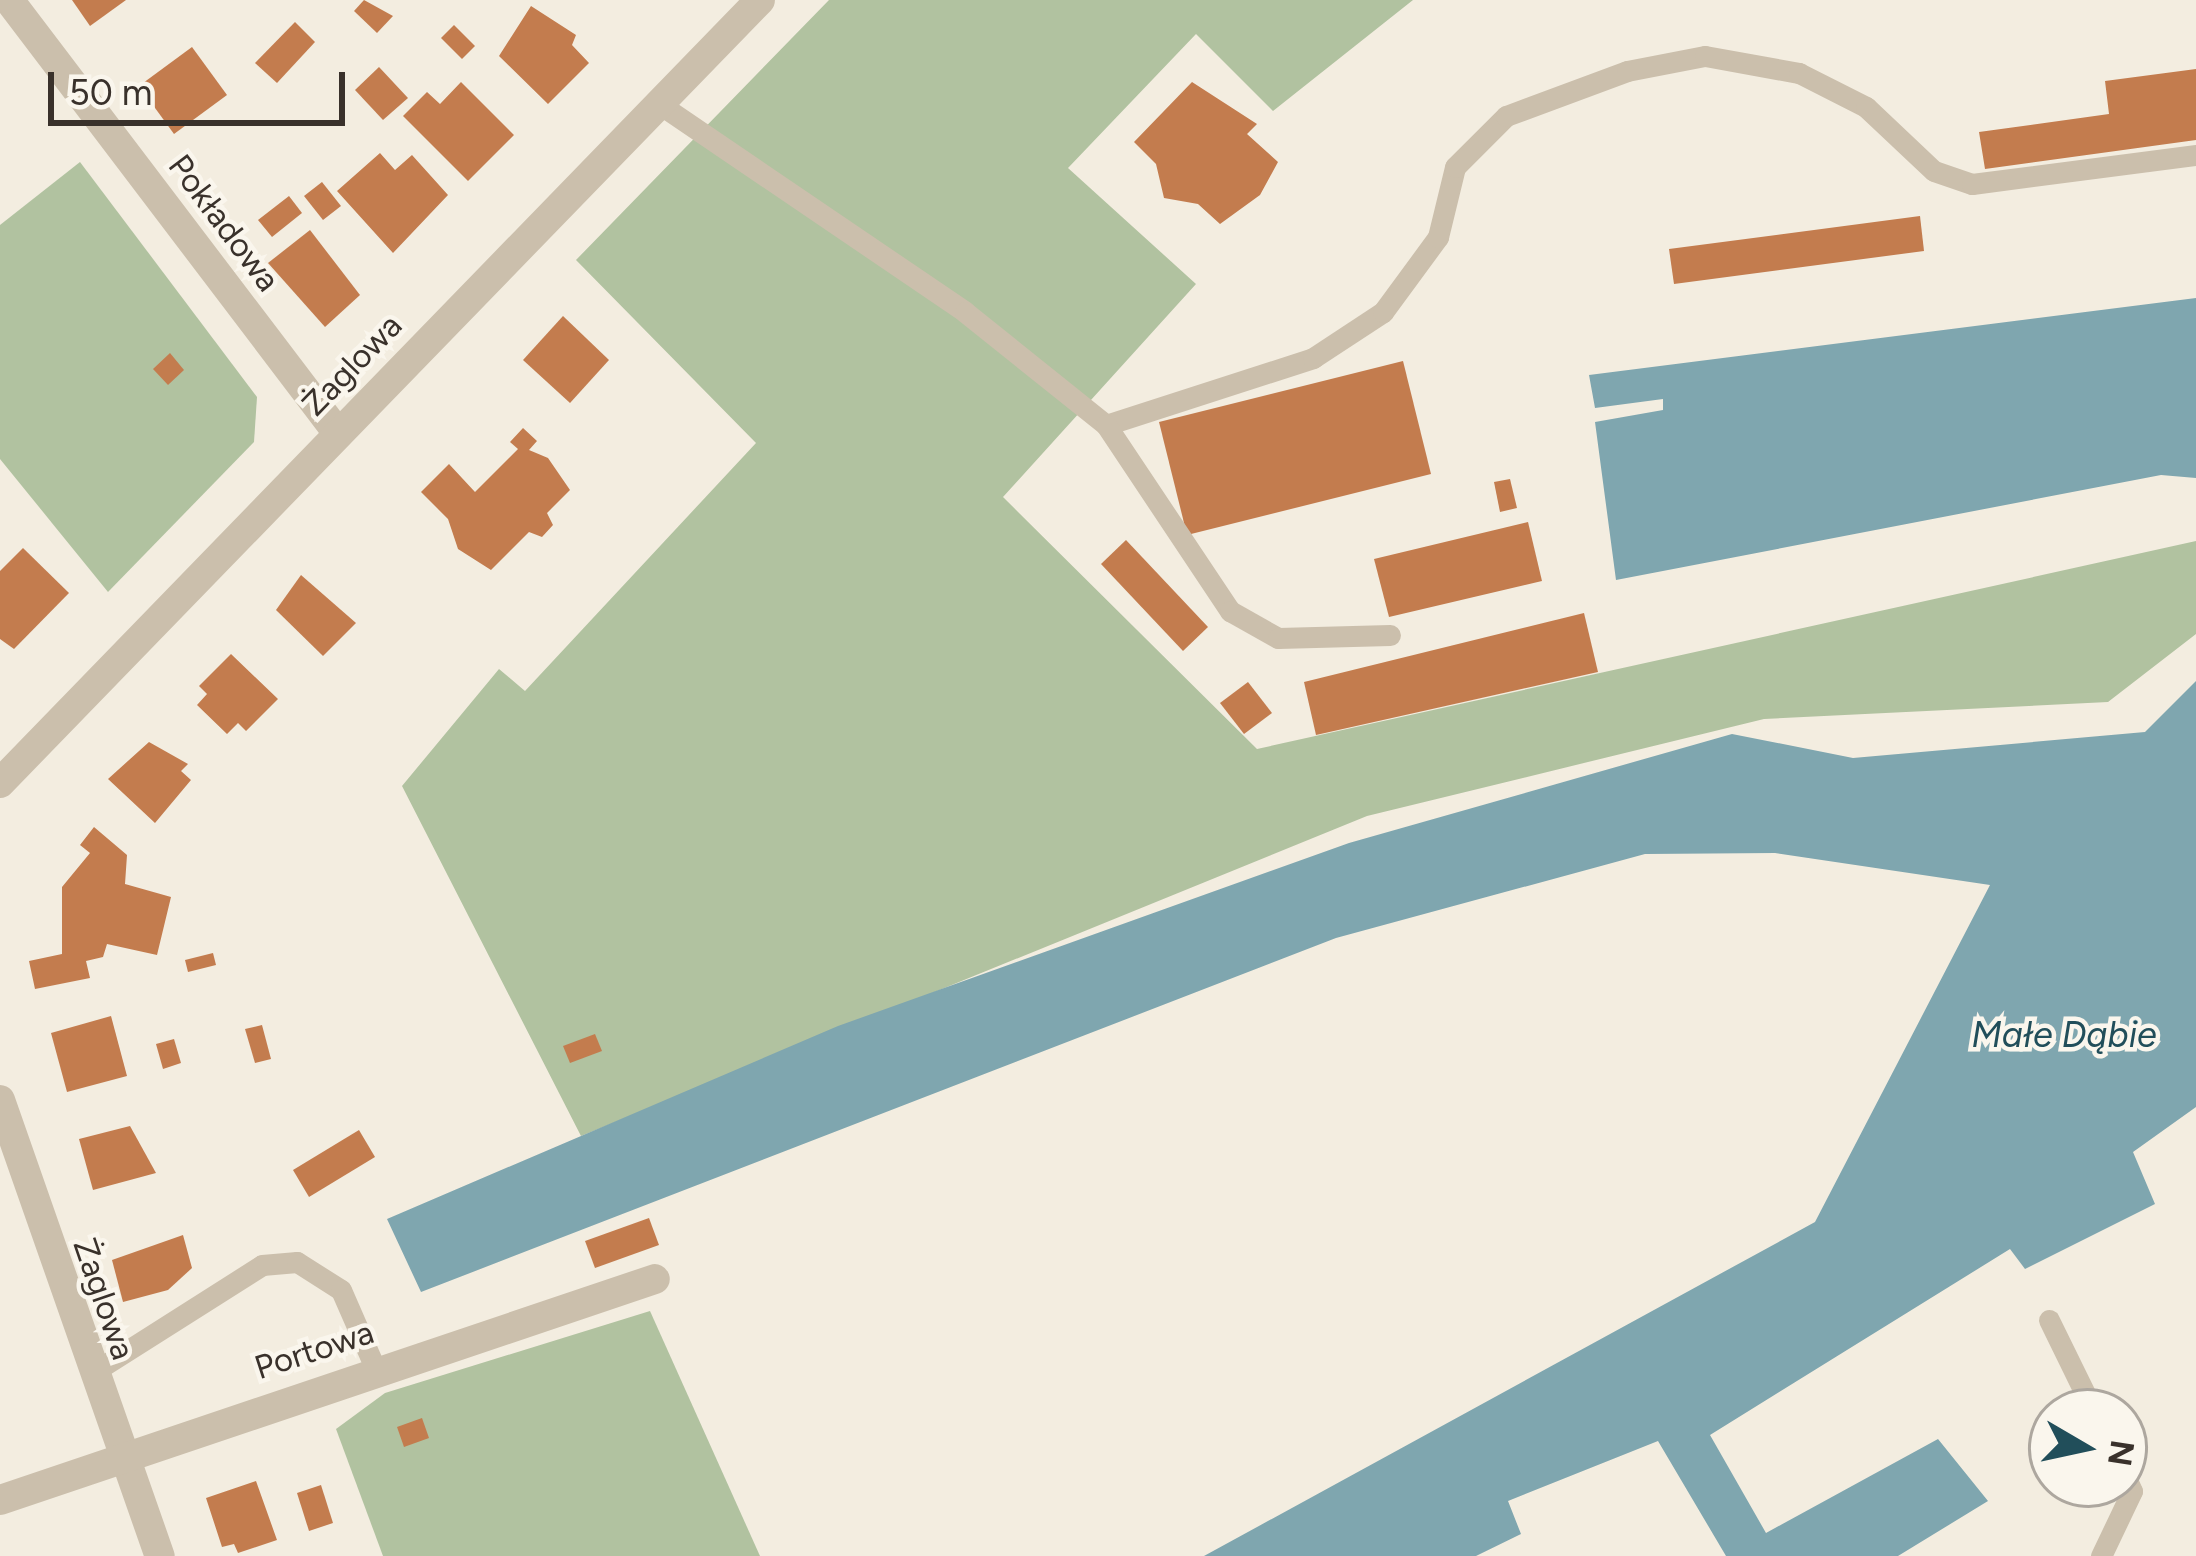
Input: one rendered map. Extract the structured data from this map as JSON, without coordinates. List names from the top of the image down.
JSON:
{
  "streets": {
    "street": ["Pokładowa", "Żaglowa", "Portowa"]
  },
  "crossings": [
    ["Pokładowa", "Żaglowa"],
    ["Żaglowa", "Portowa"]
  ],
  "water": ["Małe Dąbie"],
  "scale_bar": "50 m",
  "north": "right"
}
